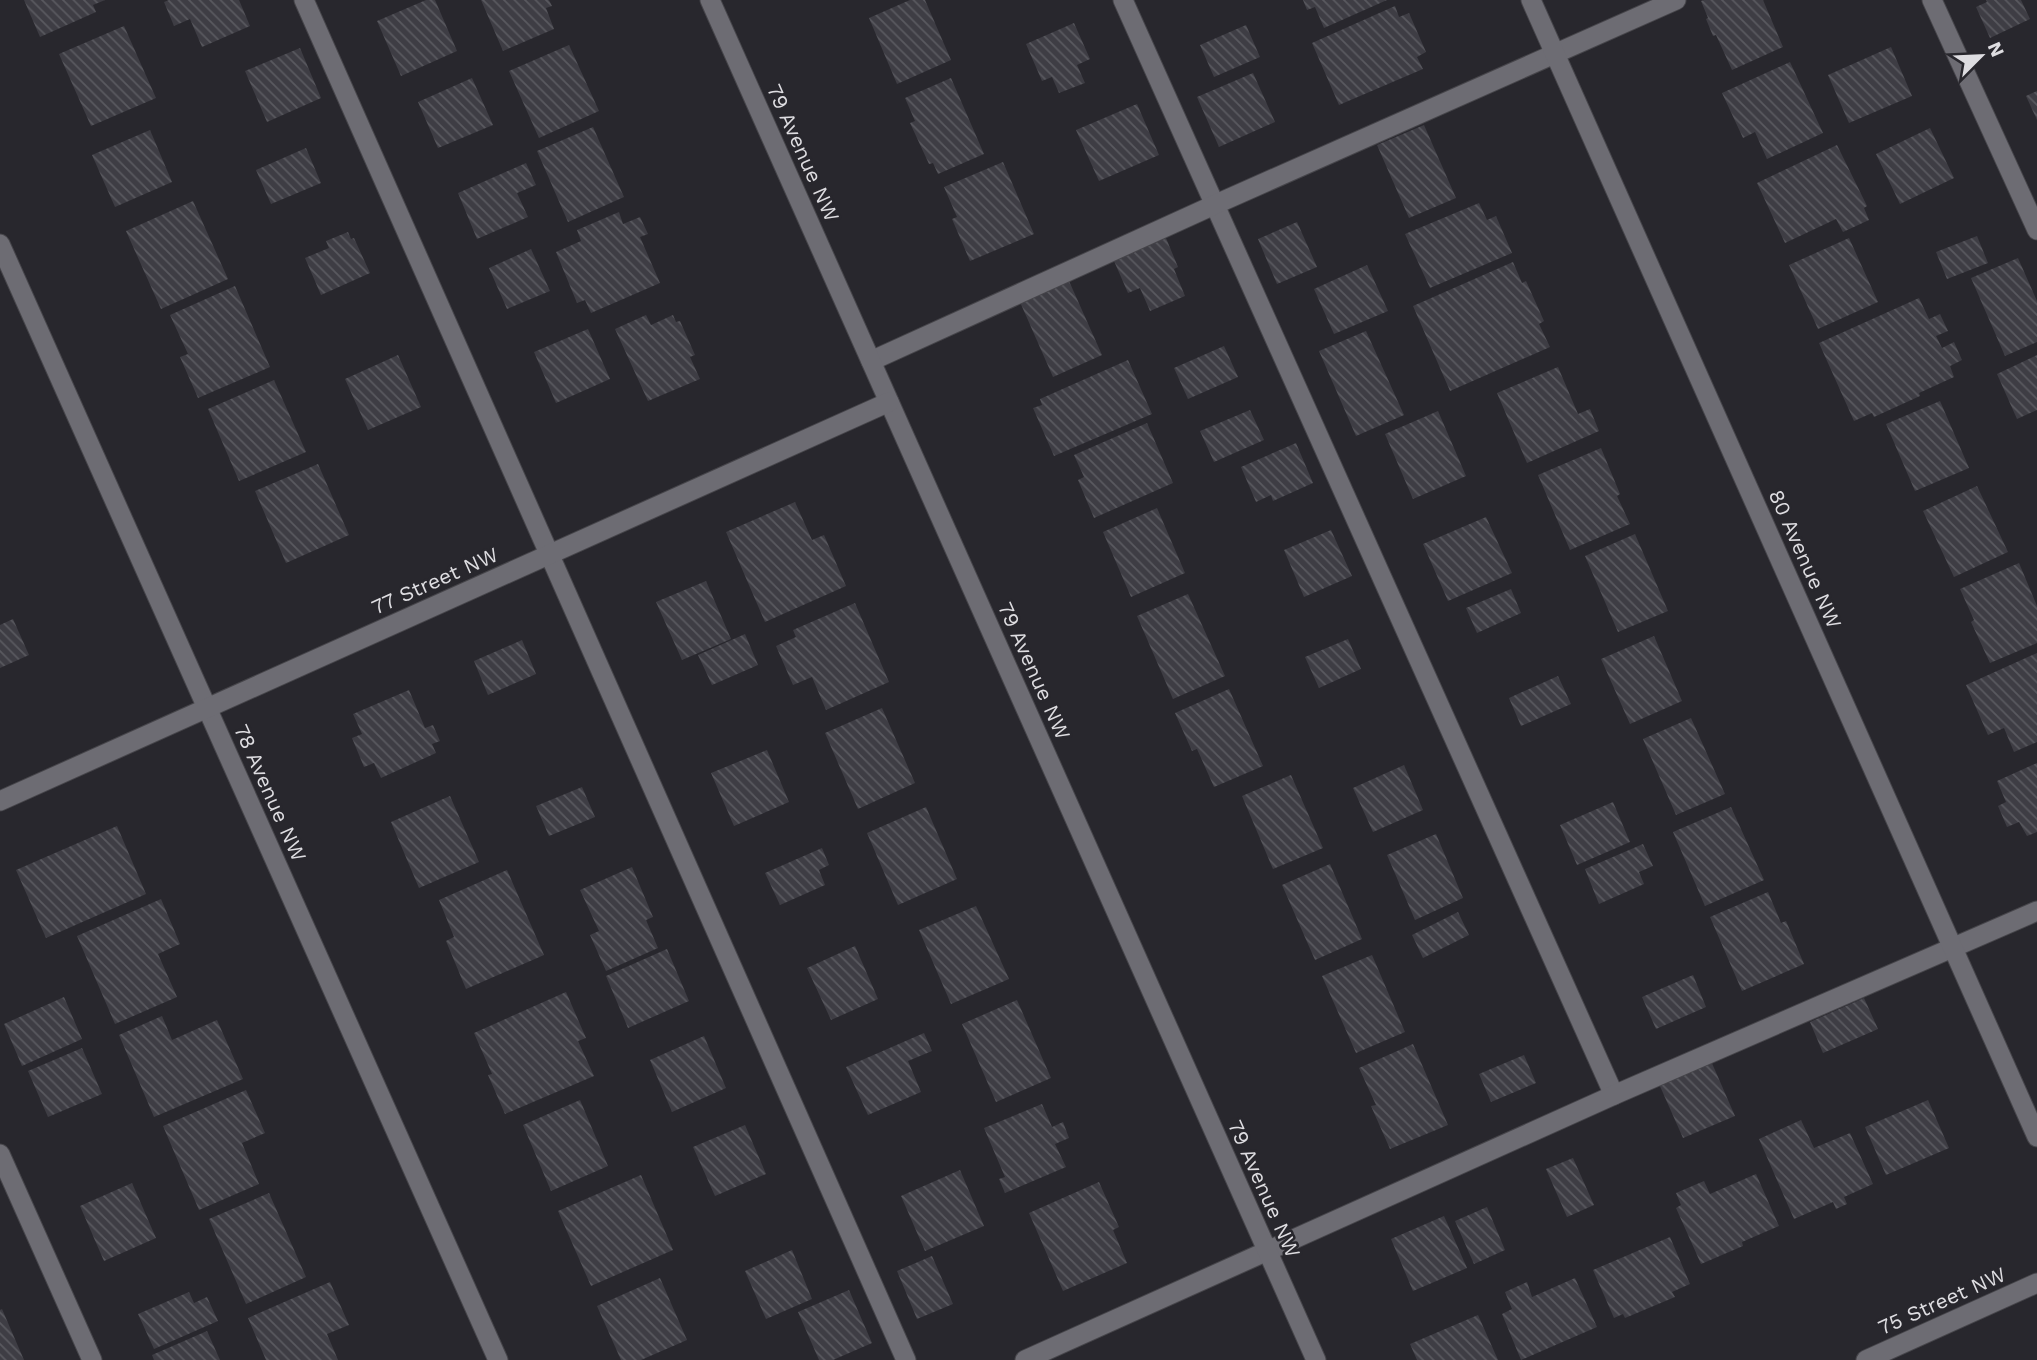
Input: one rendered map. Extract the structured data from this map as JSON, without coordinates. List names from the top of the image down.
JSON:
{
  "streets": {
    "street": [
      "79 Avenue NW",
      "80 Avenue NW",
      "77 Street NW",
      "78 Avenue NW",
      "75 Street NW"
    ]
  },
  "crossings": [
    ["79 Avenue NW", "77 Street NW"],
    ["77 Street NW", "78 Avenue NW"]
  ],
  "north": "top right"
}
